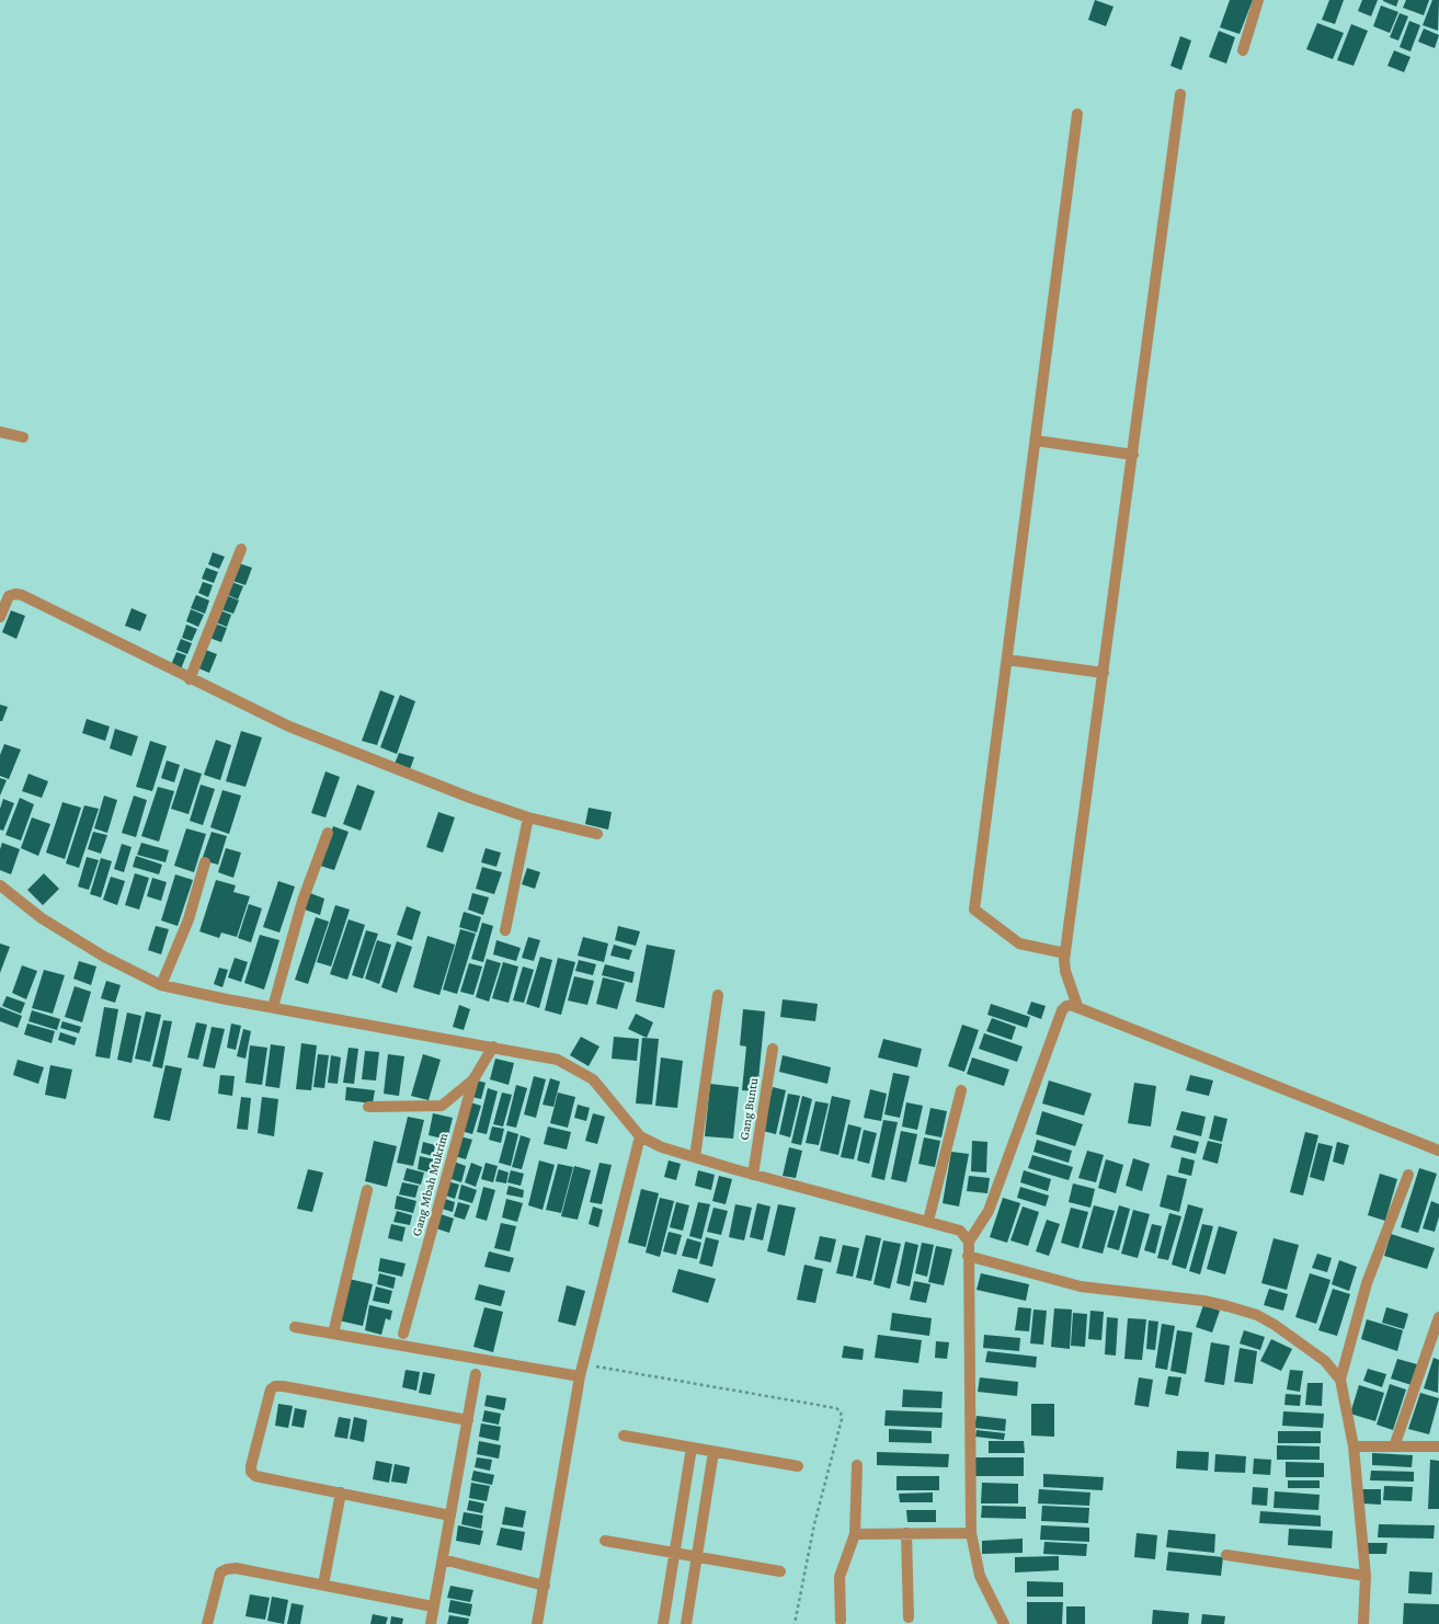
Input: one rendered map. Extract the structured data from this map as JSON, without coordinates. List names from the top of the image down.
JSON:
{
  "streets": {
    "street": ["Gang Buntu", "Gang Mbah Mukrim"]
  }
}
